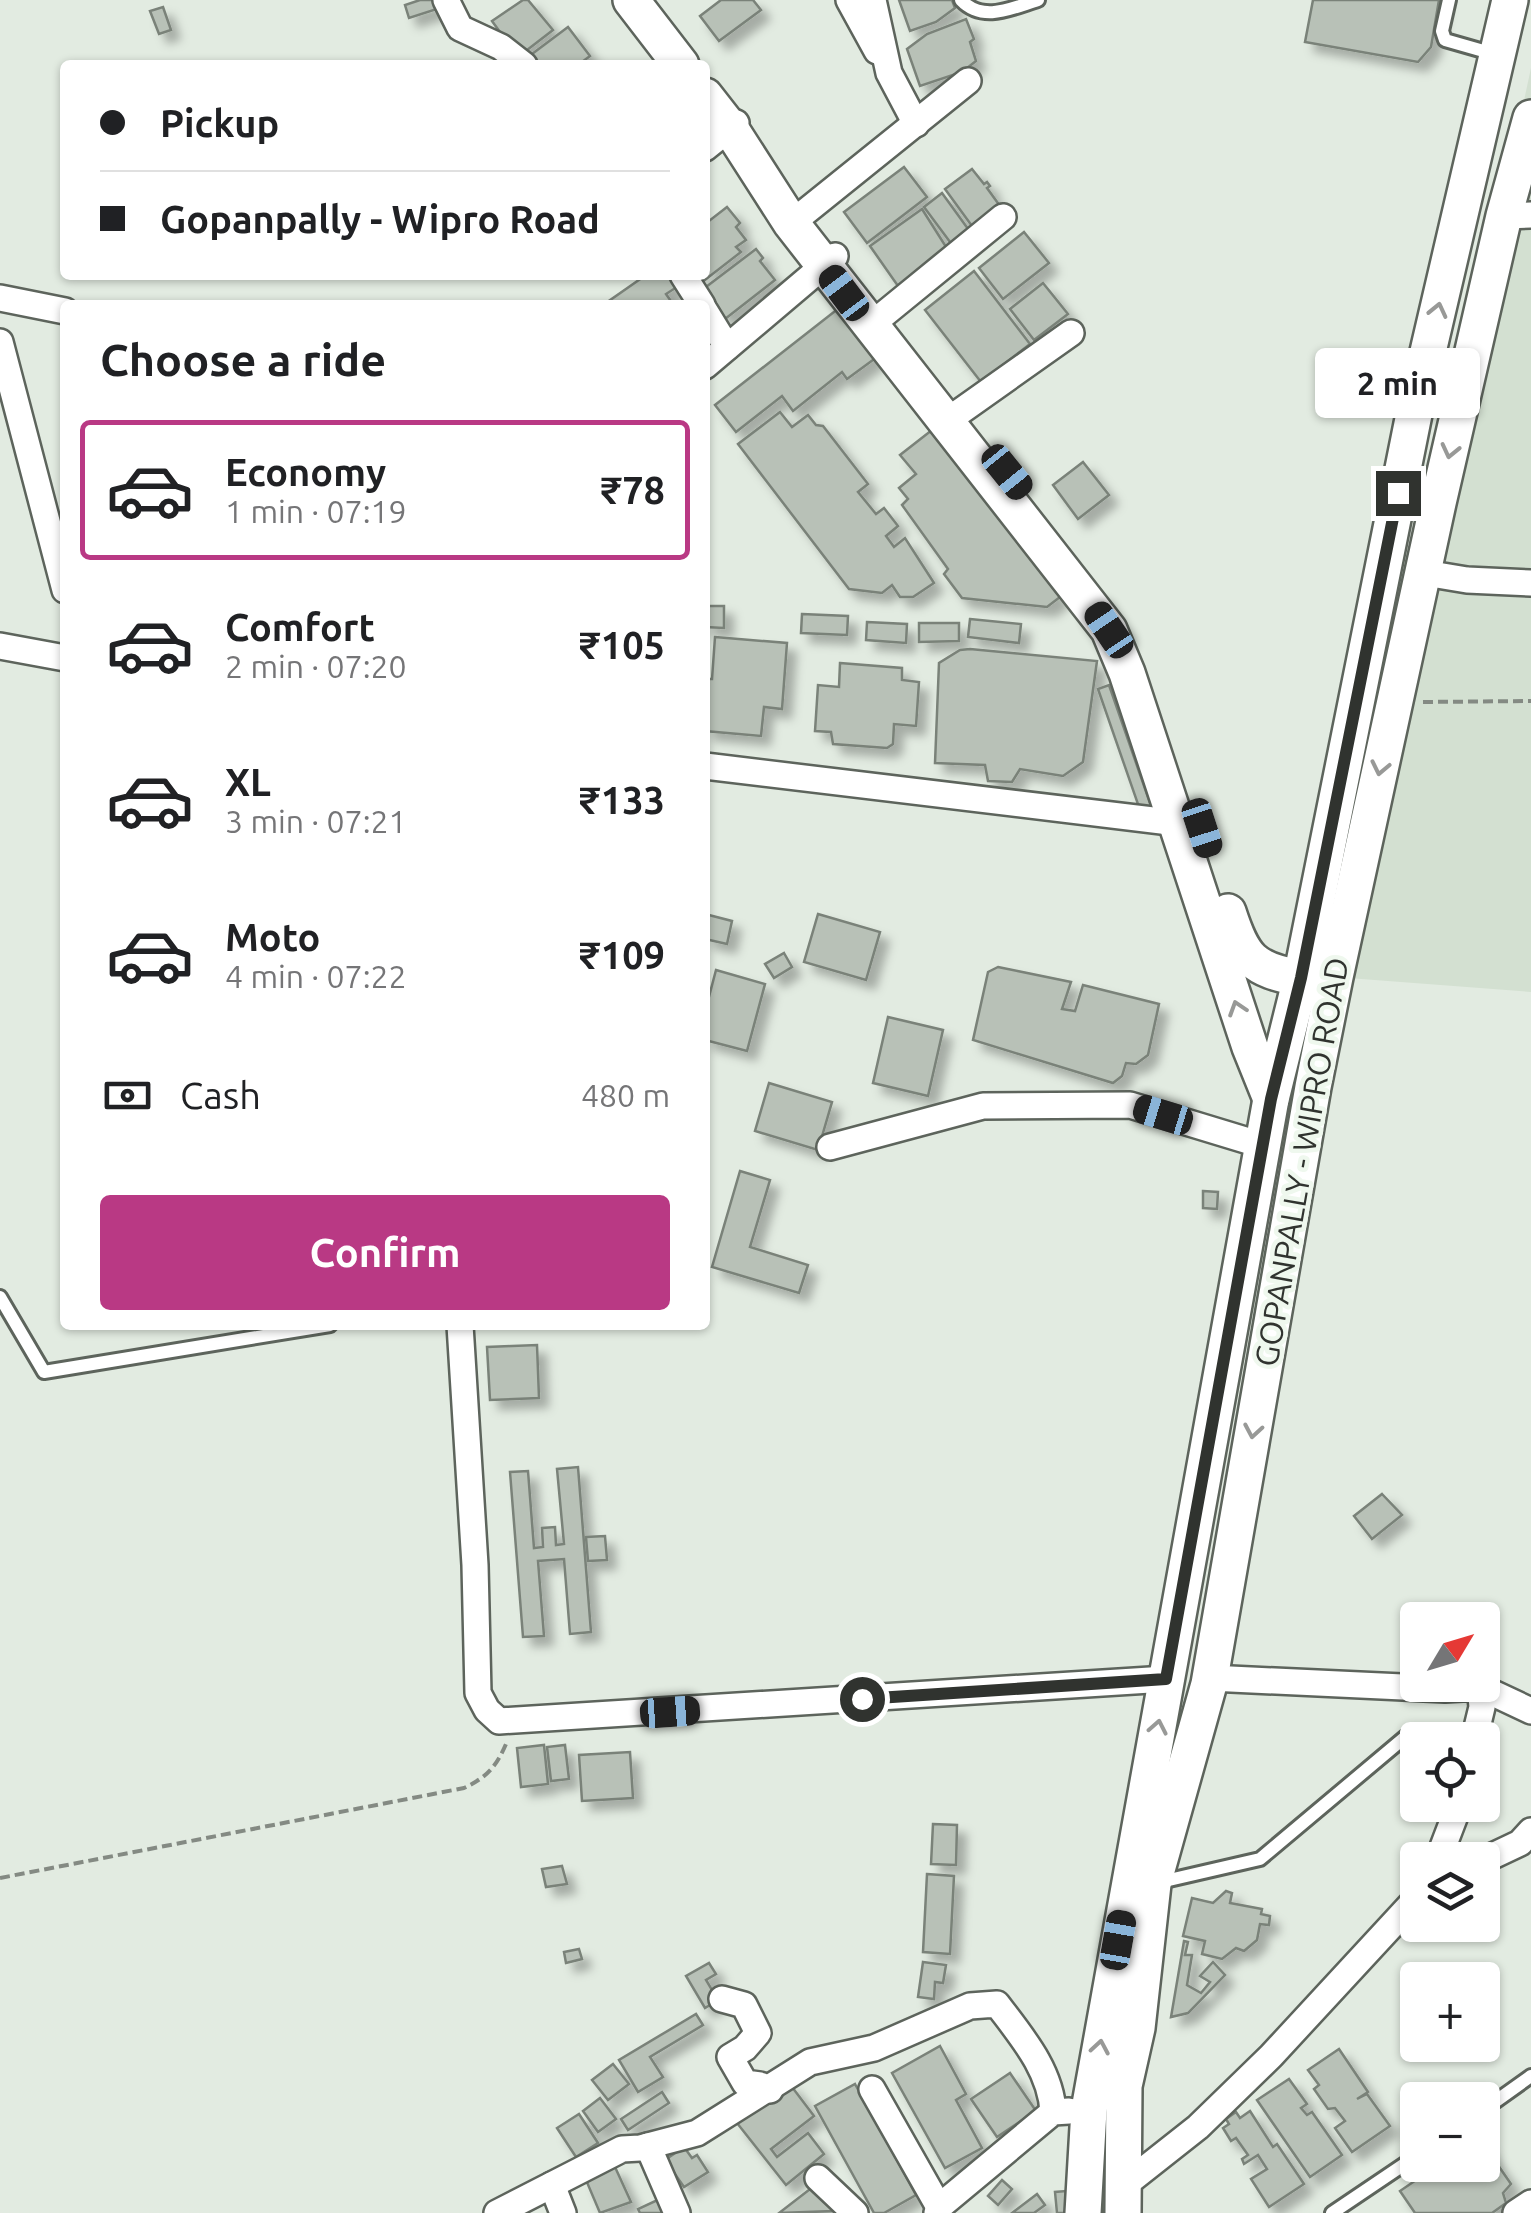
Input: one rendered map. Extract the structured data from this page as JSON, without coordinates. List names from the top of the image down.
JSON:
{
  "streets": {
    "main road": ["GOPANPALLY - WIPRO ROAD"]
  },
  "north": "top right",
  "page": {
    "banner": ["Pickup", "Gopanpally - Wipro Road"],
    "heading": "Choose a ride",
    "bubble": "2 min",
    "list": [
      {
        "name": "Economy",
        "note": "1 min · 07:19",
        "value": "₹78"
      },
      {
        "name": "Comfort",
        "note": "2 min · 07:20",
        "value": "₹105"
      },
      {
        "name": "XL",
        "note": "3 min · 07:21",
        "value": "₹133"
      },
      {
        "name": "Moto",
        "note": "4 min · 07:22",
        "value": "₹109"
      }
    ],
    "pay": ["Cash", "480 m"],
    "buttons": "Confirm",
    "map_buttons": ["+", "−"]
  }
}
